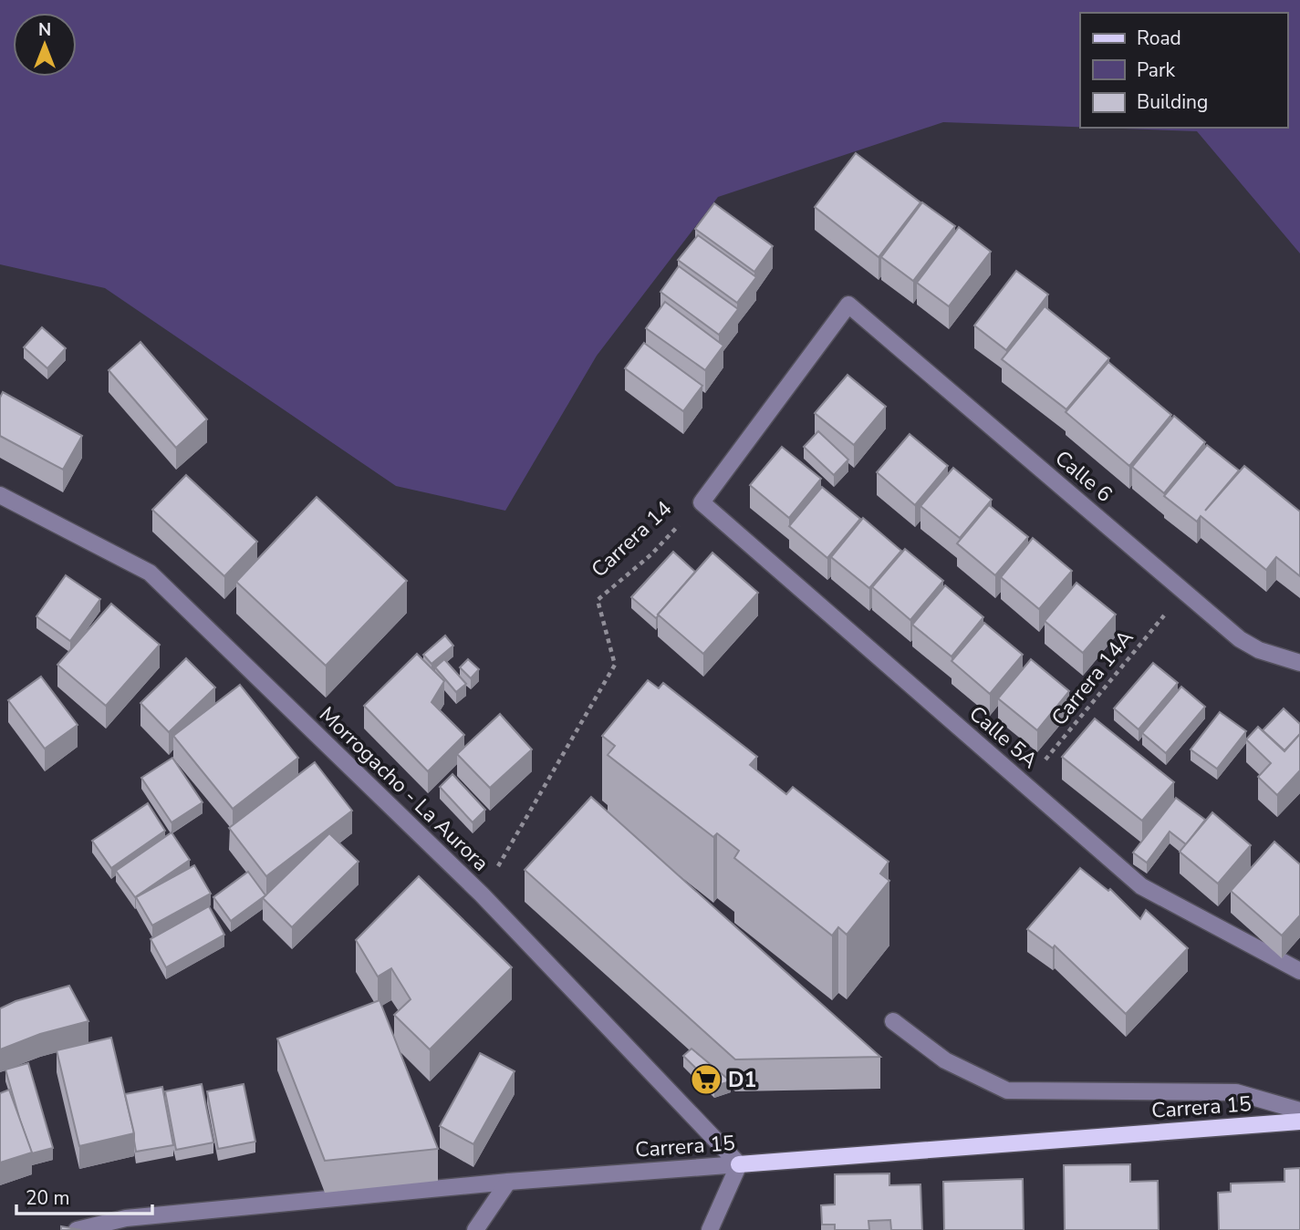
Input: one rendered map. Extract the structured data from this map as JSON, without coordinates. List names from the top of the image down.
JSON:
{
  "streets": {
    "main road": ["Carrera 15"],
    "street": [
      "Calle 6",
      "Carrera 14",
      "Calle 5A",
      "Morrogacho - La Aurora"
    ],
    "path": ["Carrera 14A"]
  },
  "crossings": [
    ["Calle 6", "Carrera 14"],
    ["Calle 6", "Carrera 14A"],
    ["Carrera 14", "Calle 5A"],
    ["Carrera 14", "Morrogacho - La Aurora"],
    ["Carrera 14A", "Calle 5A"],
    ["Morrogacho - La Aurora", "Carrera 15"]
  ],
  "places": {
    "supermarket": ["D1"]
  },
  "legend": ["Road", "Park", "Building"],
  "scale_bar": "20 m",
  "north": "top"
}
